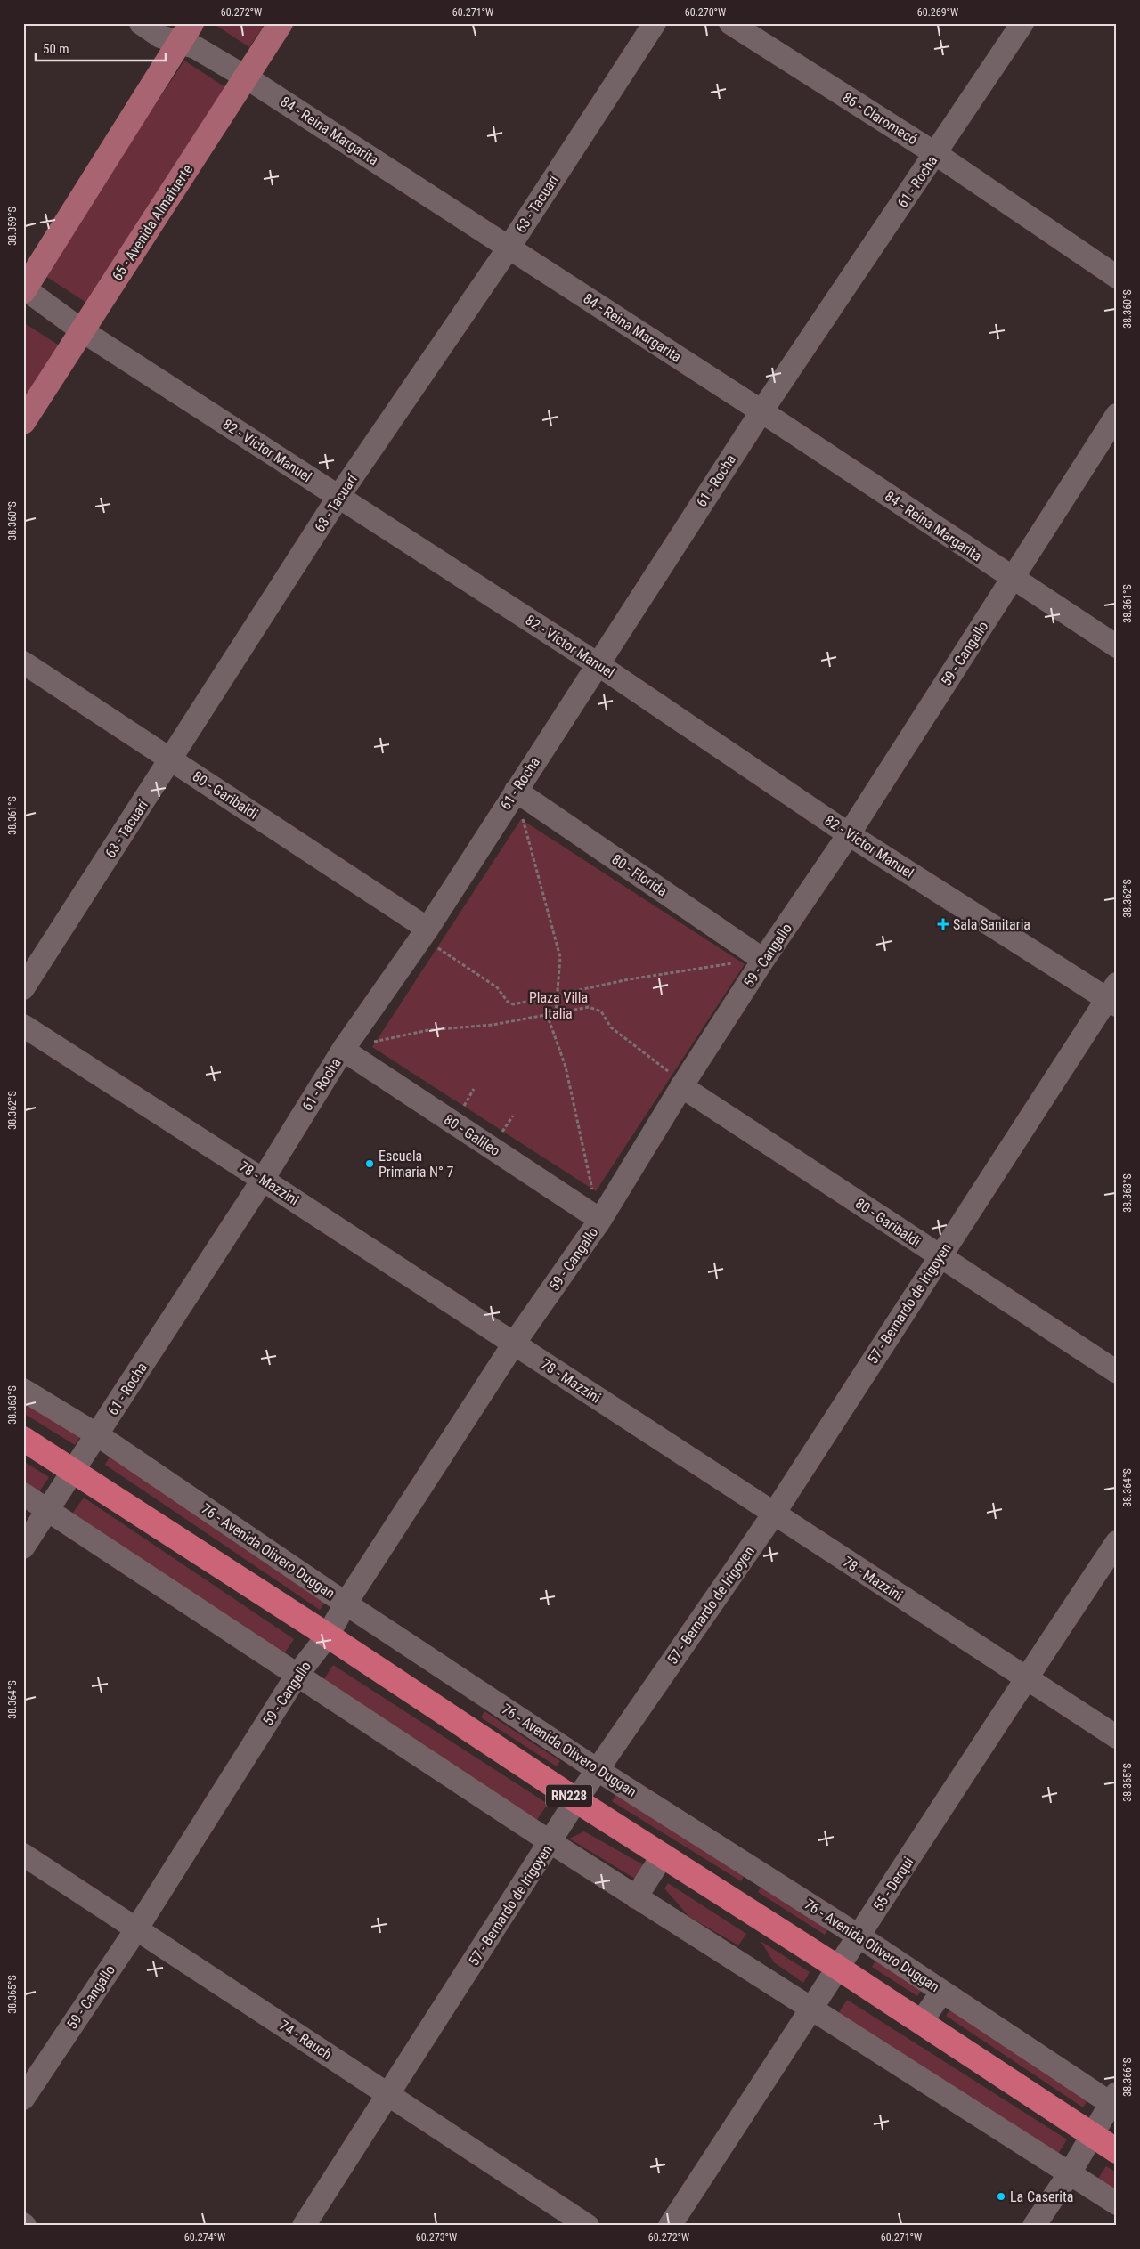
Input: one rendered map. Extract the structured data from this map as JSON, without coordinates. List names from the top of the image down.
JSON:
{
  "streets": {
    "highway": ["RN228"],
    "main road": ["65 - Avenida Almafuerte"],
    "street": [
      "86 - Claromecó",
      "84 - Reina Margarita",
      "61 - Rocha",
      "63 - Tacuarí",
      "82 - Víctor Manuel",
      "59 - Cangallo",
      "80 - Garibaldi",
      "80 - Florida",
      "80 - Galileo",
      "78 - Mazzini",
      "57 - Bernardo de Irigoyen",
      "76 - Avenida Olivero Duggan",
      "55 - Derqui",
      "74 - Rauch"
    ]
  },
  "crossings": [
    ["86 - Claromecó", "61 - Rocha"],
    ["84 - Reina Margarita", "61 - Rocha"],
    ["84 - Reina Margarita", "63 - Tacuarí"],
    ["84 - Reina Margarita", "65 - Avenida Almafuerte"],
    ["84 - Reina Margarita", "59 - Cangallo"],
    ["61 - Rocha", "82 - Víctor Manuel"],
    ["61 - Rocha", "80 - Garibaldi"],
    ["61 - Rocha", "80 - Florida"],
    ["61 - Rocha", "80 - Galileo"],
    ["61 - Rocha", "78 - Mazzini"],
    ["61 - Rocha", "76 - Avenida Olivero Duggan"],
    ["61 - Rocha", "RN228"],
    ["63 - Tacuarí", "82 - Víctor Manuel"],
    ["63 - Tacuarí", "80 - Garibaldi"],
    ["65 - Avenida Almafuerte", "82 - Víctor Manuel"],
    ["82 - Víctor Manuel", "59 - Cangallo"],
    ["82 - Víctor Manuel", "57 - Bernardo de Irigoyen"],
    ["59 - Cangallo", "80 - Garibaldi"],
    ["59 - Cangallo", "80 - Florida"],
    ["59 - Cangallo", "80 - Galileo"],
    ["59 - Cangallo", "78 - Mazzini"],
    ["59 - Cangallo", "76 - Avenida Olivero Duggan"],
    ["59 - Cangallo", "RN228"],
    ["59 - Cangallo", "74 - Rauch"],
    ["80 - Garibaldi", "57 - Bernardo de Irigoyen"],
    ["78 - Mazzini", "57 - Bernardo de Irigoyen"],
    ["78 - Mazzini", "55 - Derqui"],
    ["57 - Bernardo de Irigoyen", "76 - Avenida Olivero Duggan"],
    ["57 - Bernardo de Irigoyen", "RN228"],
    ["57 - Bernardo de Irigoyen", "74 - Rauch"],
    ["76 - Avenida Olivero Duggan", "55 - Derqui"],
    ["RN228", "55 - Derqui"]
  ],
  "parks": ["Plaza Villa Italia"],
  "places": {
    "health": ["Sala Sanitaria"],
    "other": ["Escuela Primaria N° 7", "La Caserita"]
  },
  "scale_bar": "50 m",
  "coordinates": [
    "60.272°W",
    "60.271°W",
    "60.270°W",
    "60.269°W",
    "38.359°S",
    "38.360°S",
    "38.361°S",
    "38.362°S",
    "38.363°S",
    "38.364°S",
    "38.365°S",
    "38.366°S",
    "60.274°W",
    "60.273°W"
  ]
}
